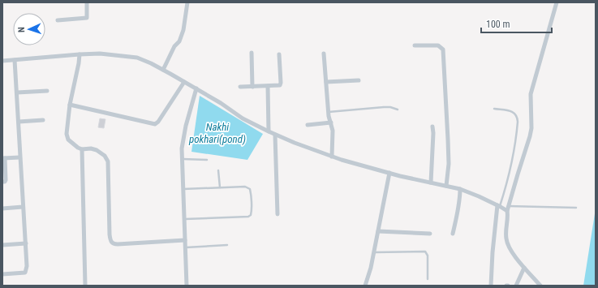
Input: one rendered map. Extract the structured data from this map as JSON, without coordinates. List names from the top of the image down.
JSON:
{
  "water": ["Nakhi pokhari(pond)"],
  "scale_bar": "100 m",
  "north": "left"
}
